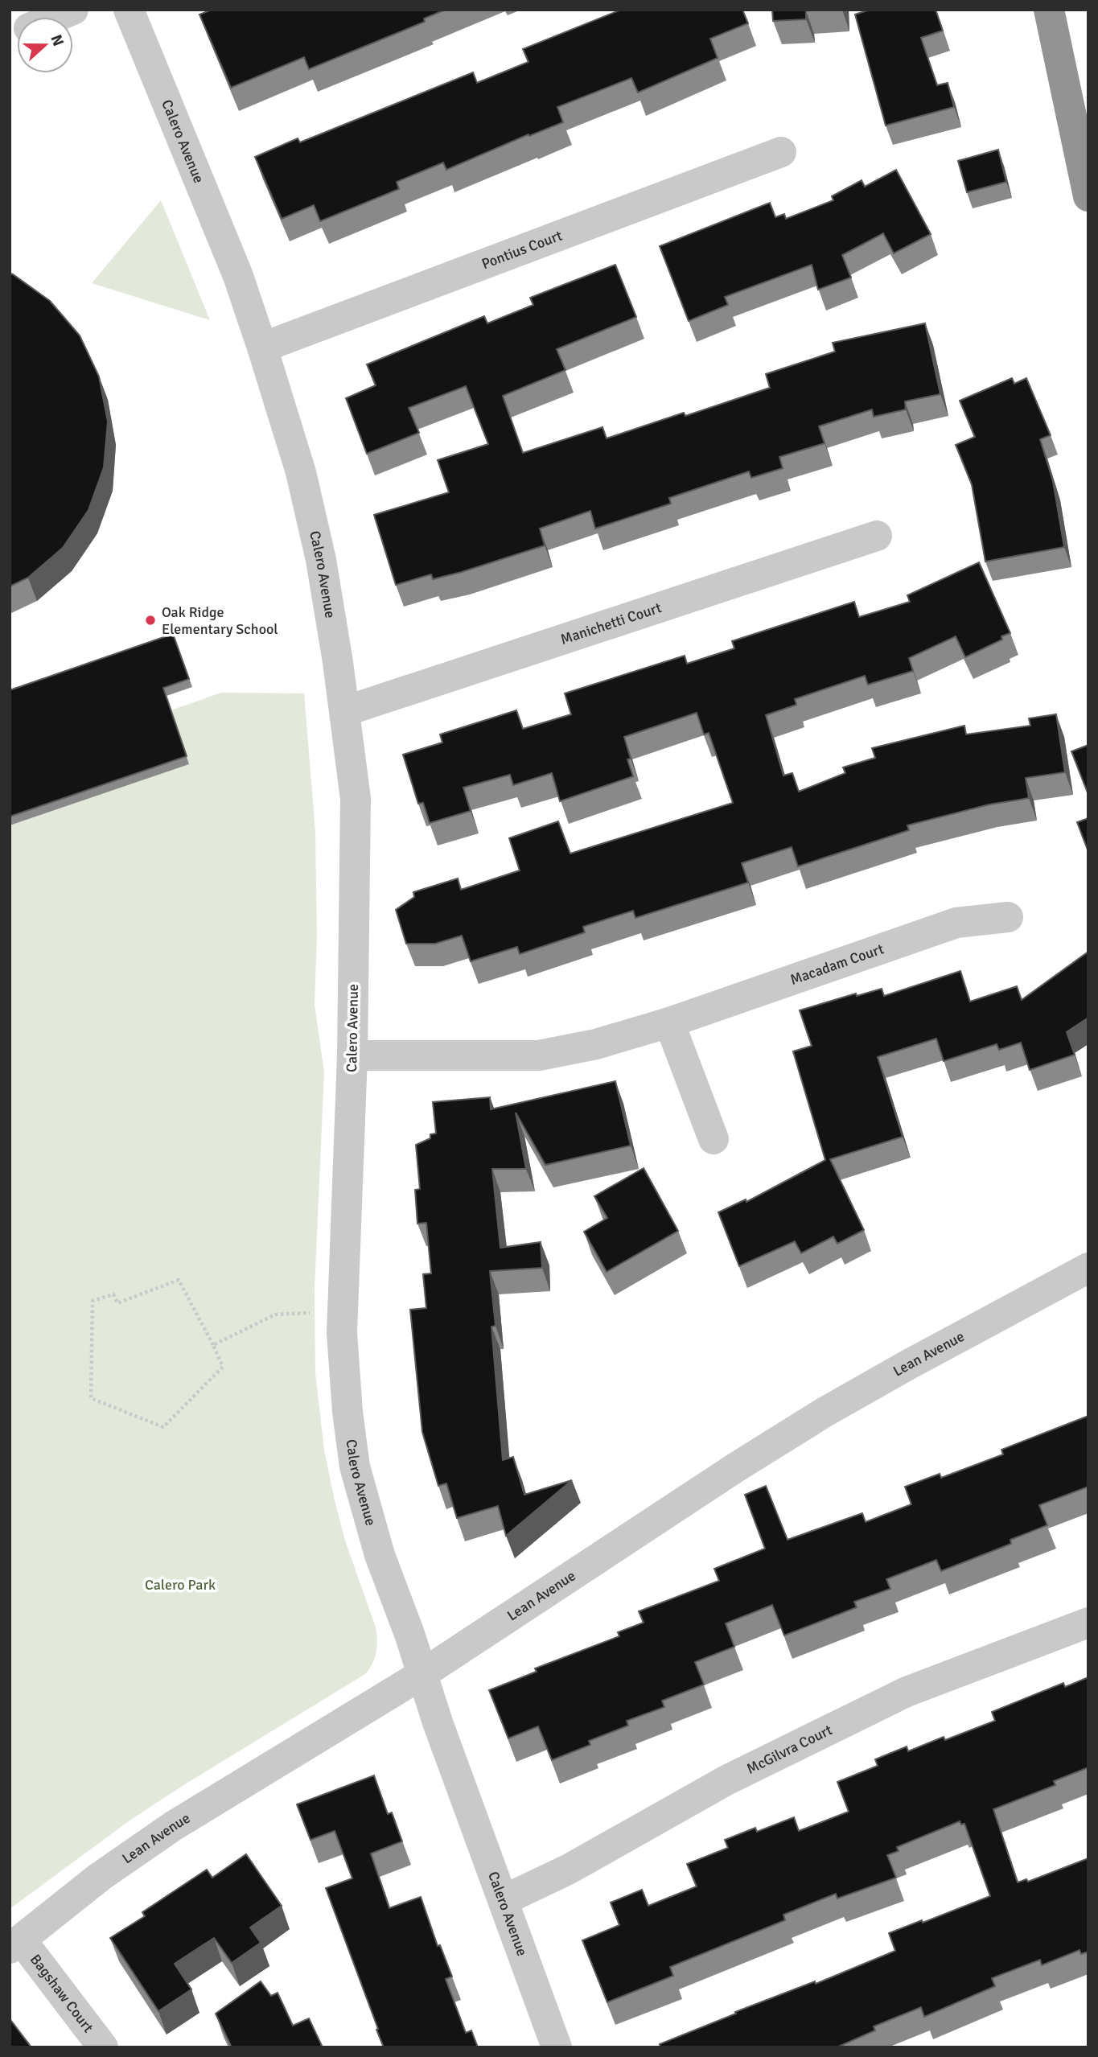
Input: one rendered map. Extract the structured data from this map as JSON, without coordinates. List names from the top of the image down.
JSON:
{
  "streets": {
    "street": [
      "Calero Avenue",
      "Pontius Court",
      "Manichetti Court",
      "Macadam Court",
      "Lean Avenue",
      "McGilvra Court",
      "Bagshaw Court"
    ]
  },
  "crossings": [
    ["Calero Avenue", "Pontius Court"],
    ["Calero Avenue", "Manichetti Court"],
    ["Calero Avenue", "Macadam Court"],
    ["Calero Avenue", "Lean Avenue"],
    ["Calero Avenue", "McGilvra Court"],
    ["Lean Avenue", "Bagshaw Court"]
  ],
  "parks": ["Calero Park"],
  "places": ["Oak Ridge Elementary School"],
  "north": "right"
}
